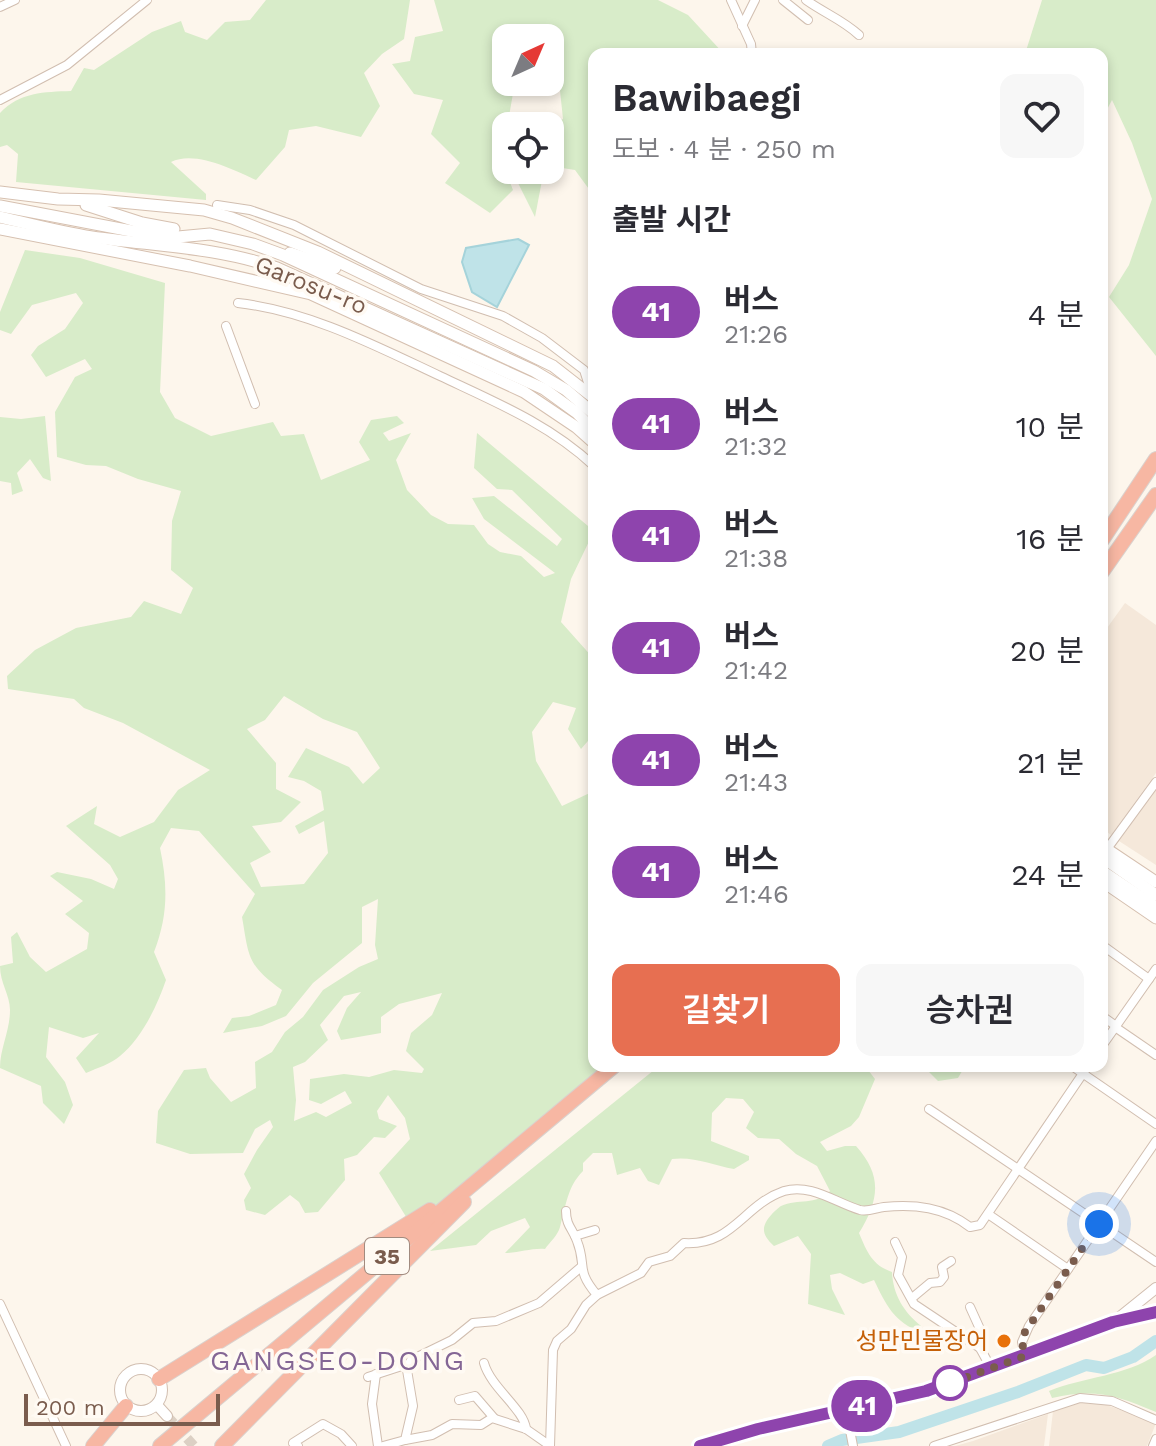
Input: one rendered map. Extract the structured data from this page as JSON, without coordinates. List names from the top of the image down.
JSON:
{
  "streets": {
    "highway": ["35"],
    "main road": ["Garosu-ro"]
  },
  "districts": ["GANGSEO-DONG"],
  "places": ["성만민물장어"],
  "lines": ["bus line 41"],
  "scale_bar": "200 m",
  "north": "top right",
  "page": {
    "on_map": "41",
    "heading": [
      ["Bawibaegi", "도보 · 4 분 · 250 m"],
      "출발 시간"
    ],
    "list": [
      {
        "mark": "41",
        "name": "버스",
        "note": "21:26",
        "value": "4 분"
      },
      {
        "mark": "41",
        "name": "버스",
        "note": "21:32",
        "value": "10 분"
      },
      {
        "mark": "41",
        "name": "버스",
        "note": "21:38",
        "value": "16 분"
      },
      {
        "mark": "41",
        "name": "버스",
        "note": "21:42",
        "value": "20 분"
      },
      {
        "mark": "41",
        "name": "버스",
        "note": "21:43",
        "value": "21 분"
      },
      {
        "mark": "41",
        "name": "버스",
        "note": "21:46",
        "value": "24 분"
      }
    ],
    "buttons": ["길찾기", "승차권"],
    "scale": "200 m"
  }
}
